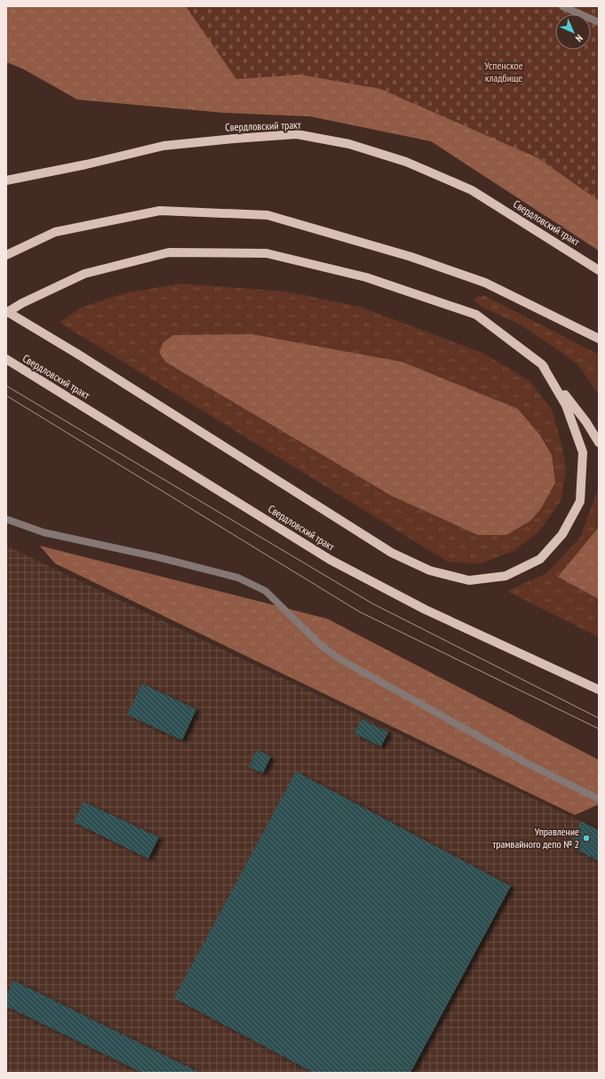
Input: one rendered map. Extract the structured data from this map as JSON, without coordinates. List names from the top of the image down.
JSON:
{
  "streets": {
    "main road": ["Свердловский тракт"]
  },
  "parks": ["Успенское кладбище"],
  "places": ["Управление трамвайного депо № 2"],
  "north": "bottom right"
}
